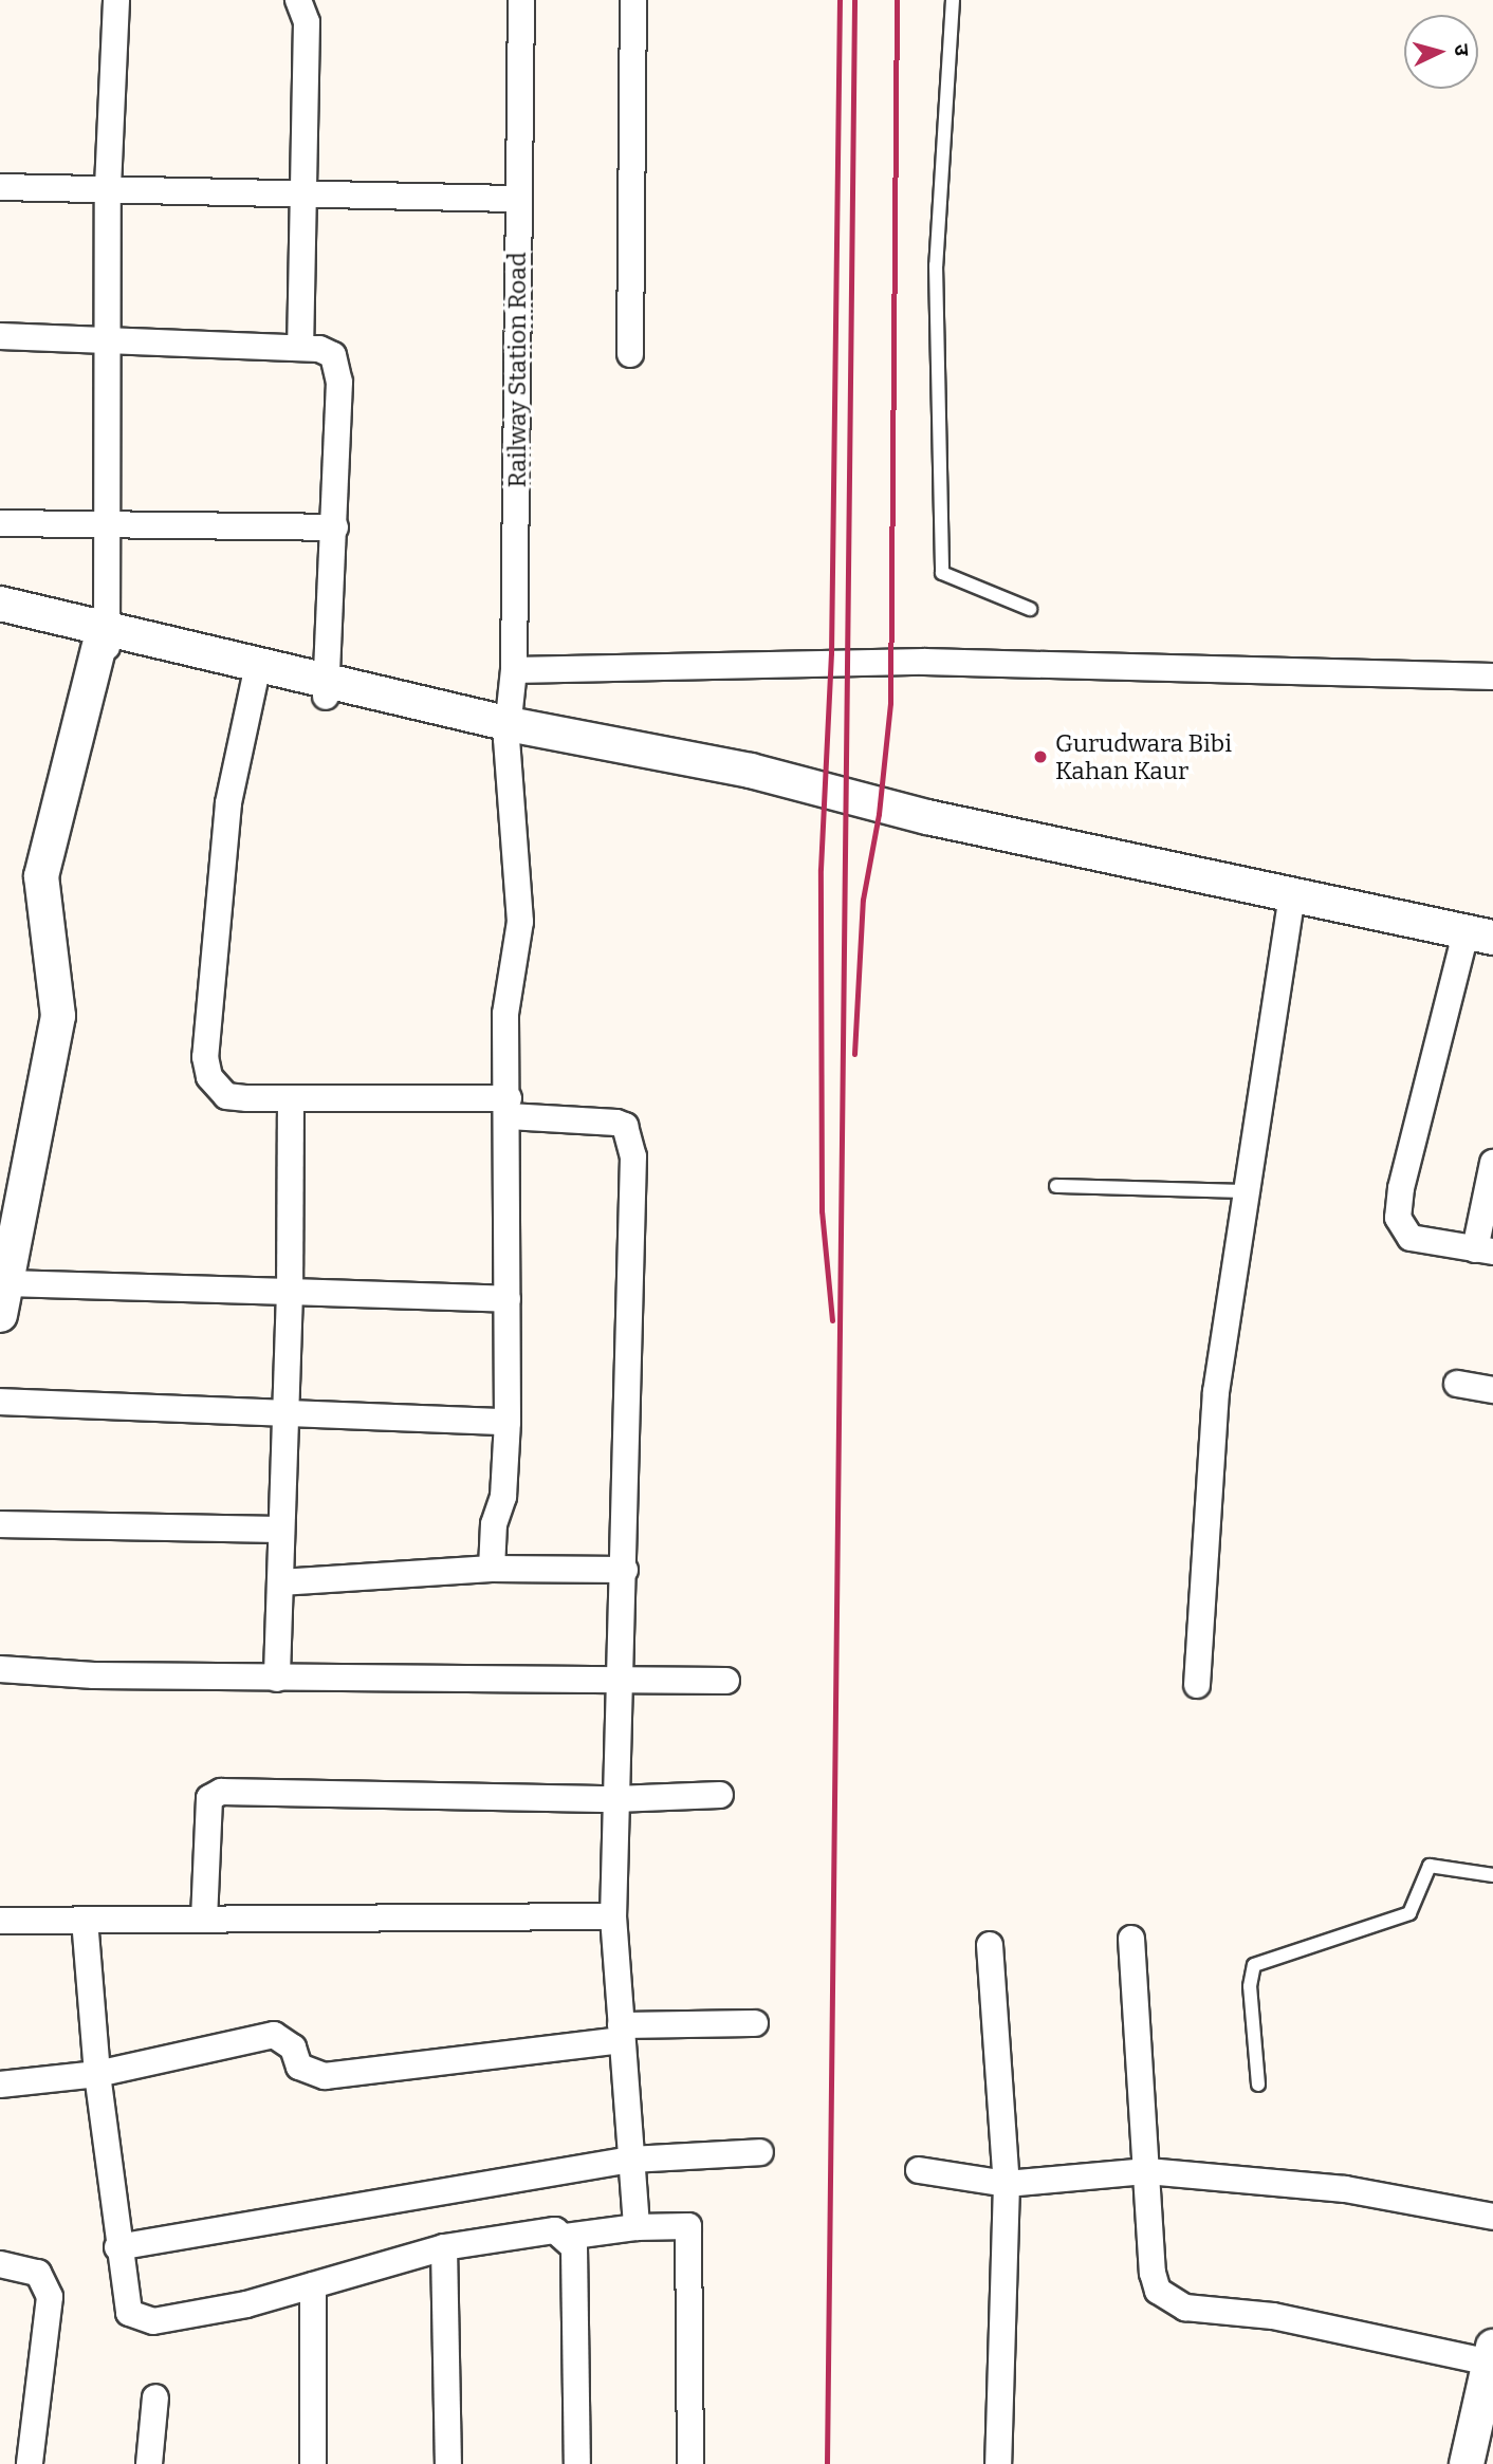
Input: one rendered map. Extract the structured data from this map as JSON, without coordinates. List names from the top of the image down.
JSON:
{
  "streets": {
    "street": ["Railway Station Road"]
  },
  "places": ["Gurudwara Bibi Kahan Kaur"],
  "north": "right"
}
